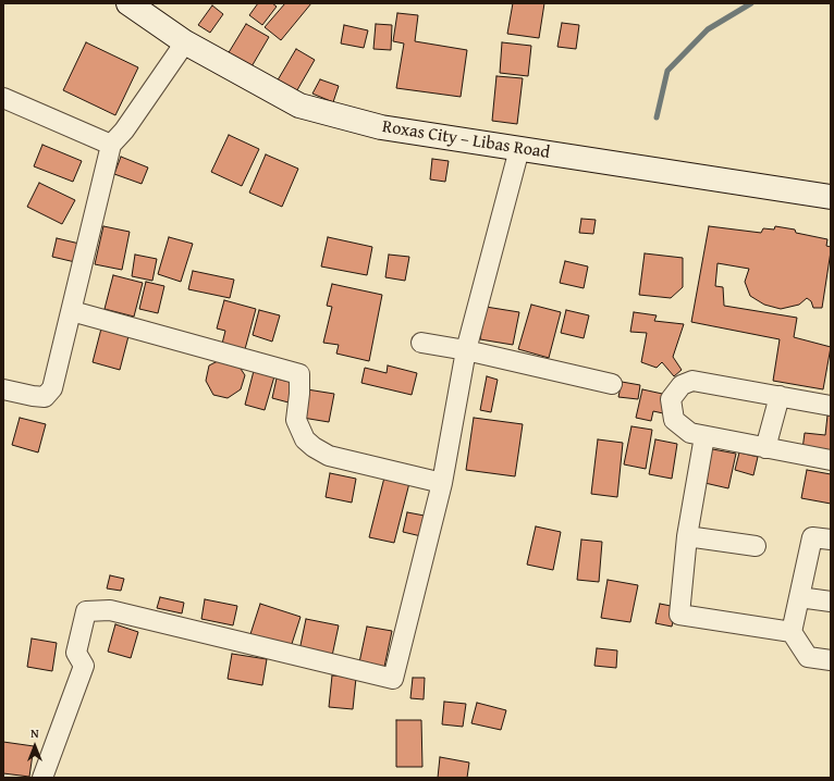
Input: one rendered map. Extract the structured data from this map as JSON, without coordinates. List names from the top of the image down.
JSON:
{
  "streets": {
    "main road": ["Roxas City – Libas Road"]
  },
  "north": "top"
}
